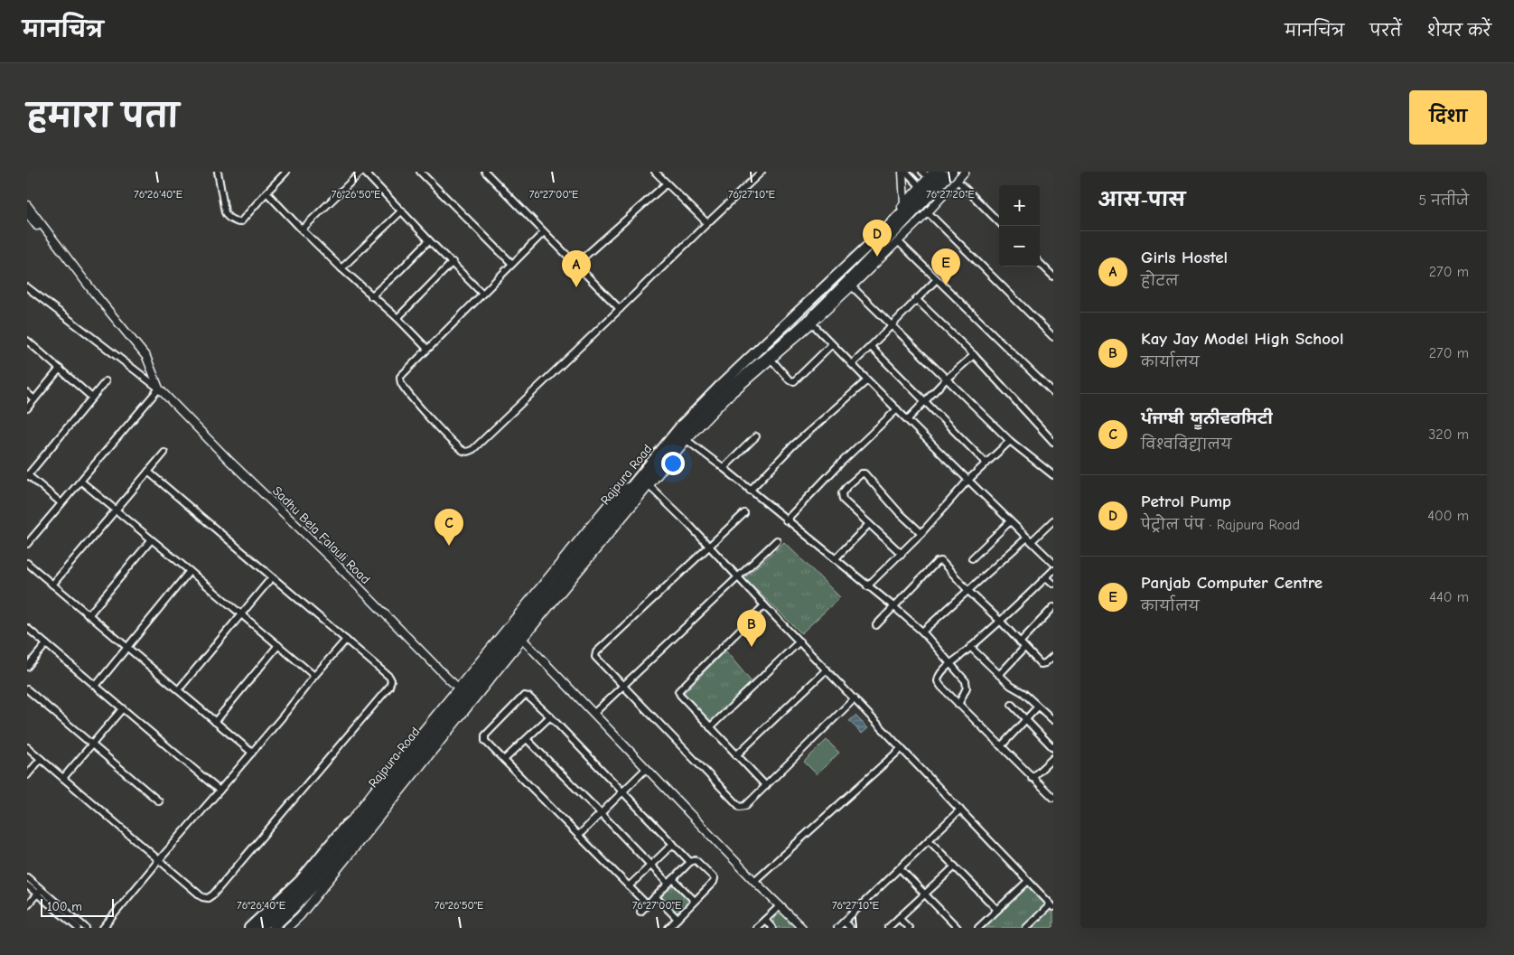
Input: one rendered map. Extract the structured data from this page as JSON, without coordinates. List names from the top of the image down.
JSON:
{
  "streets": {
    "main road": ["Rajpura Road"],
    "street": ["Sadhu Bela Falauli Road"]
  },
  "crossings": [
    ["Rajpura Road", "Sadhu Bela Falauli Road"]
  ],
  "scale_bar": "100 m",
  "page": {
    "header": "मानचित्र",
    "nav": ["मानचित्र", "परतें", "शेयर करें"],
    "title": "हमारा पता",
    "buttons": "दिशा",
    "heading": ["आस-पास", "5 नतीजे"],
    "map_buttons": ["+", "−"],
    "pins": [
      "D",
      "E",
      "A",
      "C",
      "B"
    ],
    "list": [
      {
        "mark": "A",
        "name": "Girls Hostel",
        "note": "होटल",
        "value": "270 m"
      },
      {
        "mark": "B",
        "name": "Kay Jay Model High School",
        "note": "कार्यालय",
        "value": "270 m"
      },
      {
        "mark": "C",
        "name": "ਪੰਜਾਬੀ ਯੂਨੀਵਰਸਿਟੀ",
        "note": "विश्वविद्यालय",
        "value": "320 m"
      },
      {
        "mark": "D",
        "name": "Petrol Pump",
        "note": "पेट्रोल पंप · Rajpura Road",
        "value": "400 m"
      },
      {
        "mark": "E",
        "name": "Panjab Computer Centre",
        "note": "कार्यालय",
        "value": "440 m"
      }
    ],
    "scale": "100 m"
  },
  "coordinates": [
    "76°26'40\"E",
    "76°26'50\"E",
    "76°27'00\"E",
    "76°27'10\"E",
    "76°27'20\"E"
  ]
}
